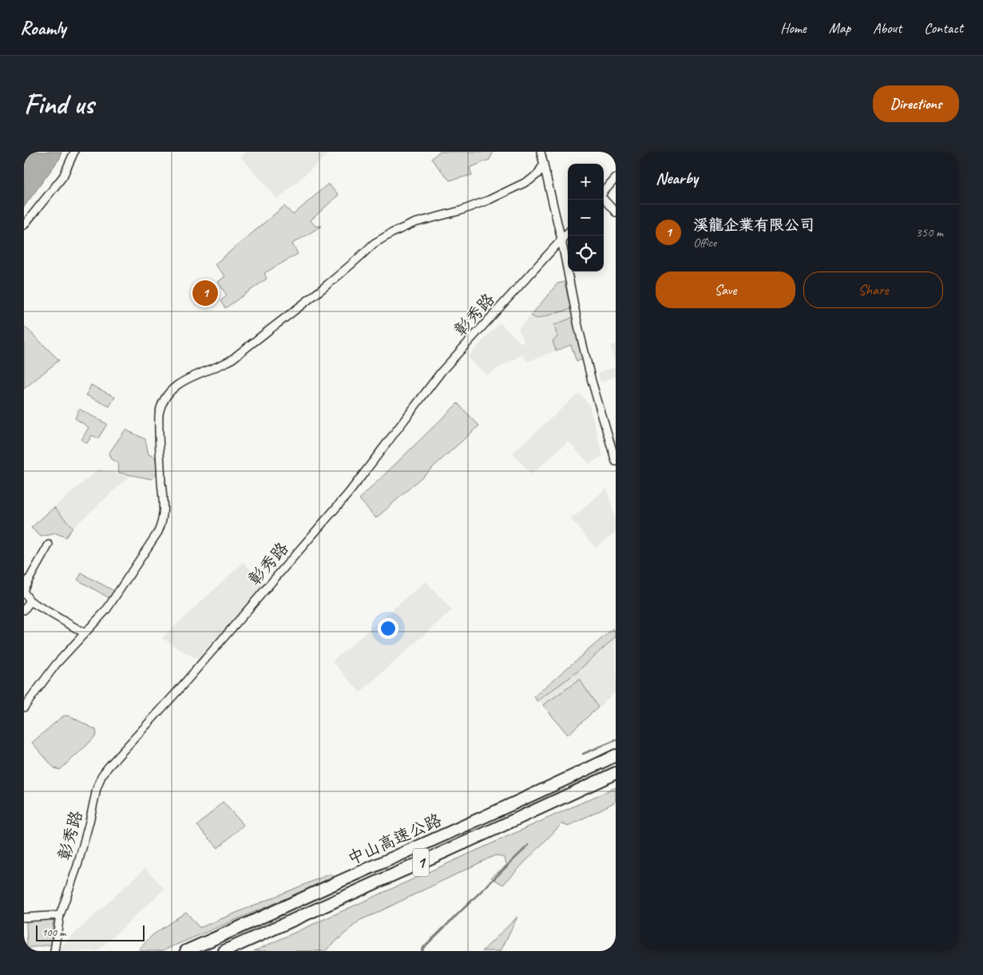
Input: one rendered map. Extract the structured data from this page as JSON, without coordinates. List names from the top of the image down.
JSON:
{
  "streets": {
    "highway": ["中山高速公路", "1"],
    "street": ["彰秀路"]
  },
  "scale_bar": "100 m",
  "page": {
    "header": "Roamly",
    "nav": [
      "Home",
      "Map",
      "About",
      "Contact"
    ],
    "buttons": [
      "Directions",
      ["Save", "Share"]
    ],
    "title": "Find us",
    "heading": "Nearby",
    "map_buttons": ["+", "−"],
    "list": [
      {
        "mark": "1",
        "name": "溪龍企業有限公司",
        "note": "Office",
        "value": "350 m"
      }
    ],
    "pins": "1",
    "scale": "100 m"
  }
}
